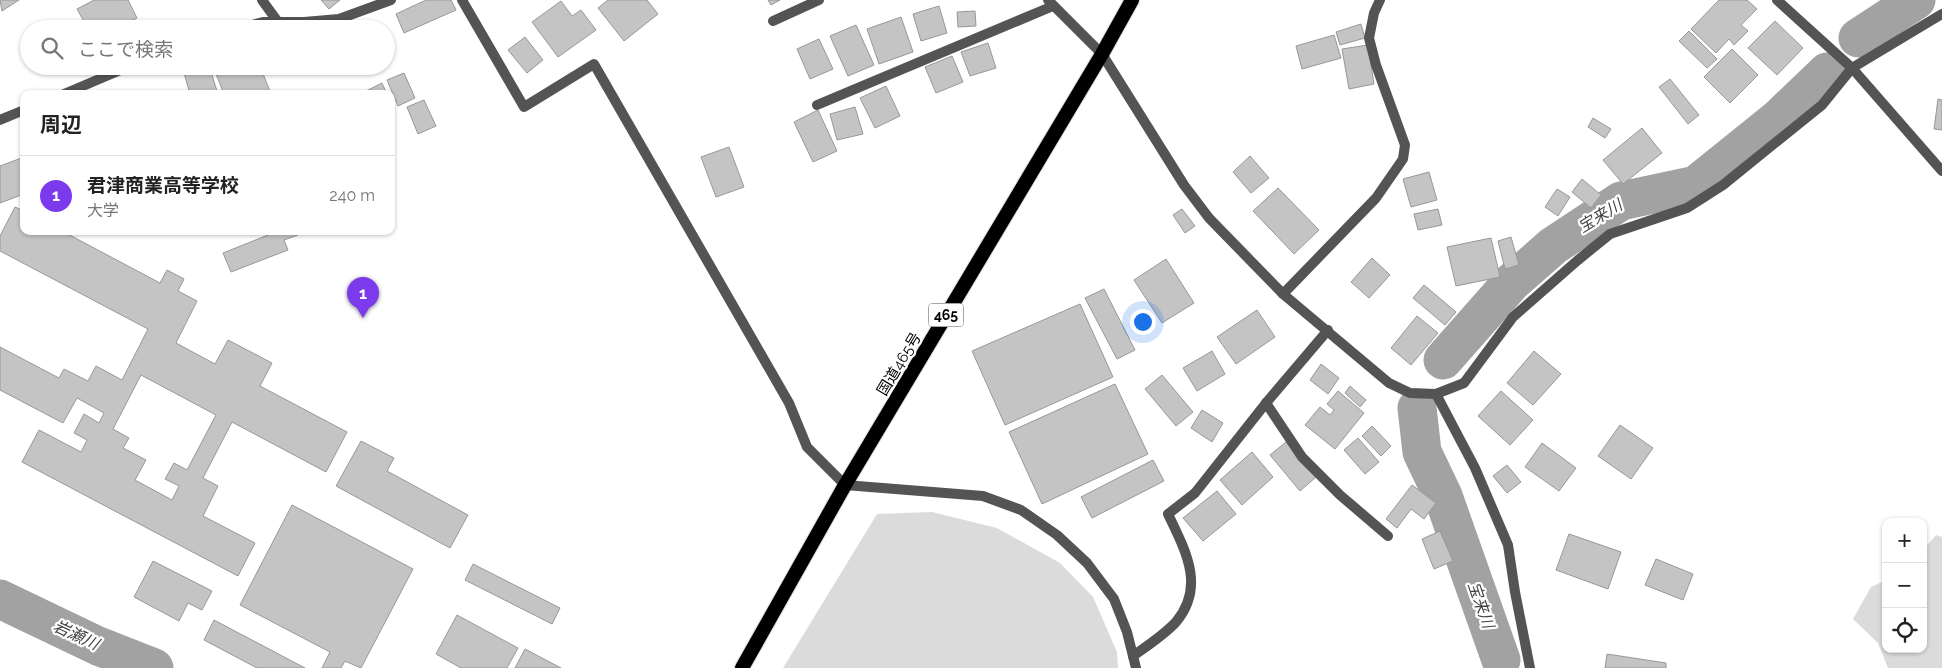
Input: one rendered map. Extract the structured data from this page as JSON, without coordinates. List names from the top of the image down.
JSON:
{
  "streets": {
    "highway": ["465", "国道465号"]
  },
  "water": ["宝来川", "岩瀬川"],
  "page": {
    "search": "ここで検索",
    "heading": "周辺",
    "list": [
      {
        "mark": "1",
        "name": "君津商業高等学校",
        "note": "大学",
        "value": "240 m"
      }
    ],
    "pins": "1",
    "map_buttons": ["+", "−"]
  }
}
